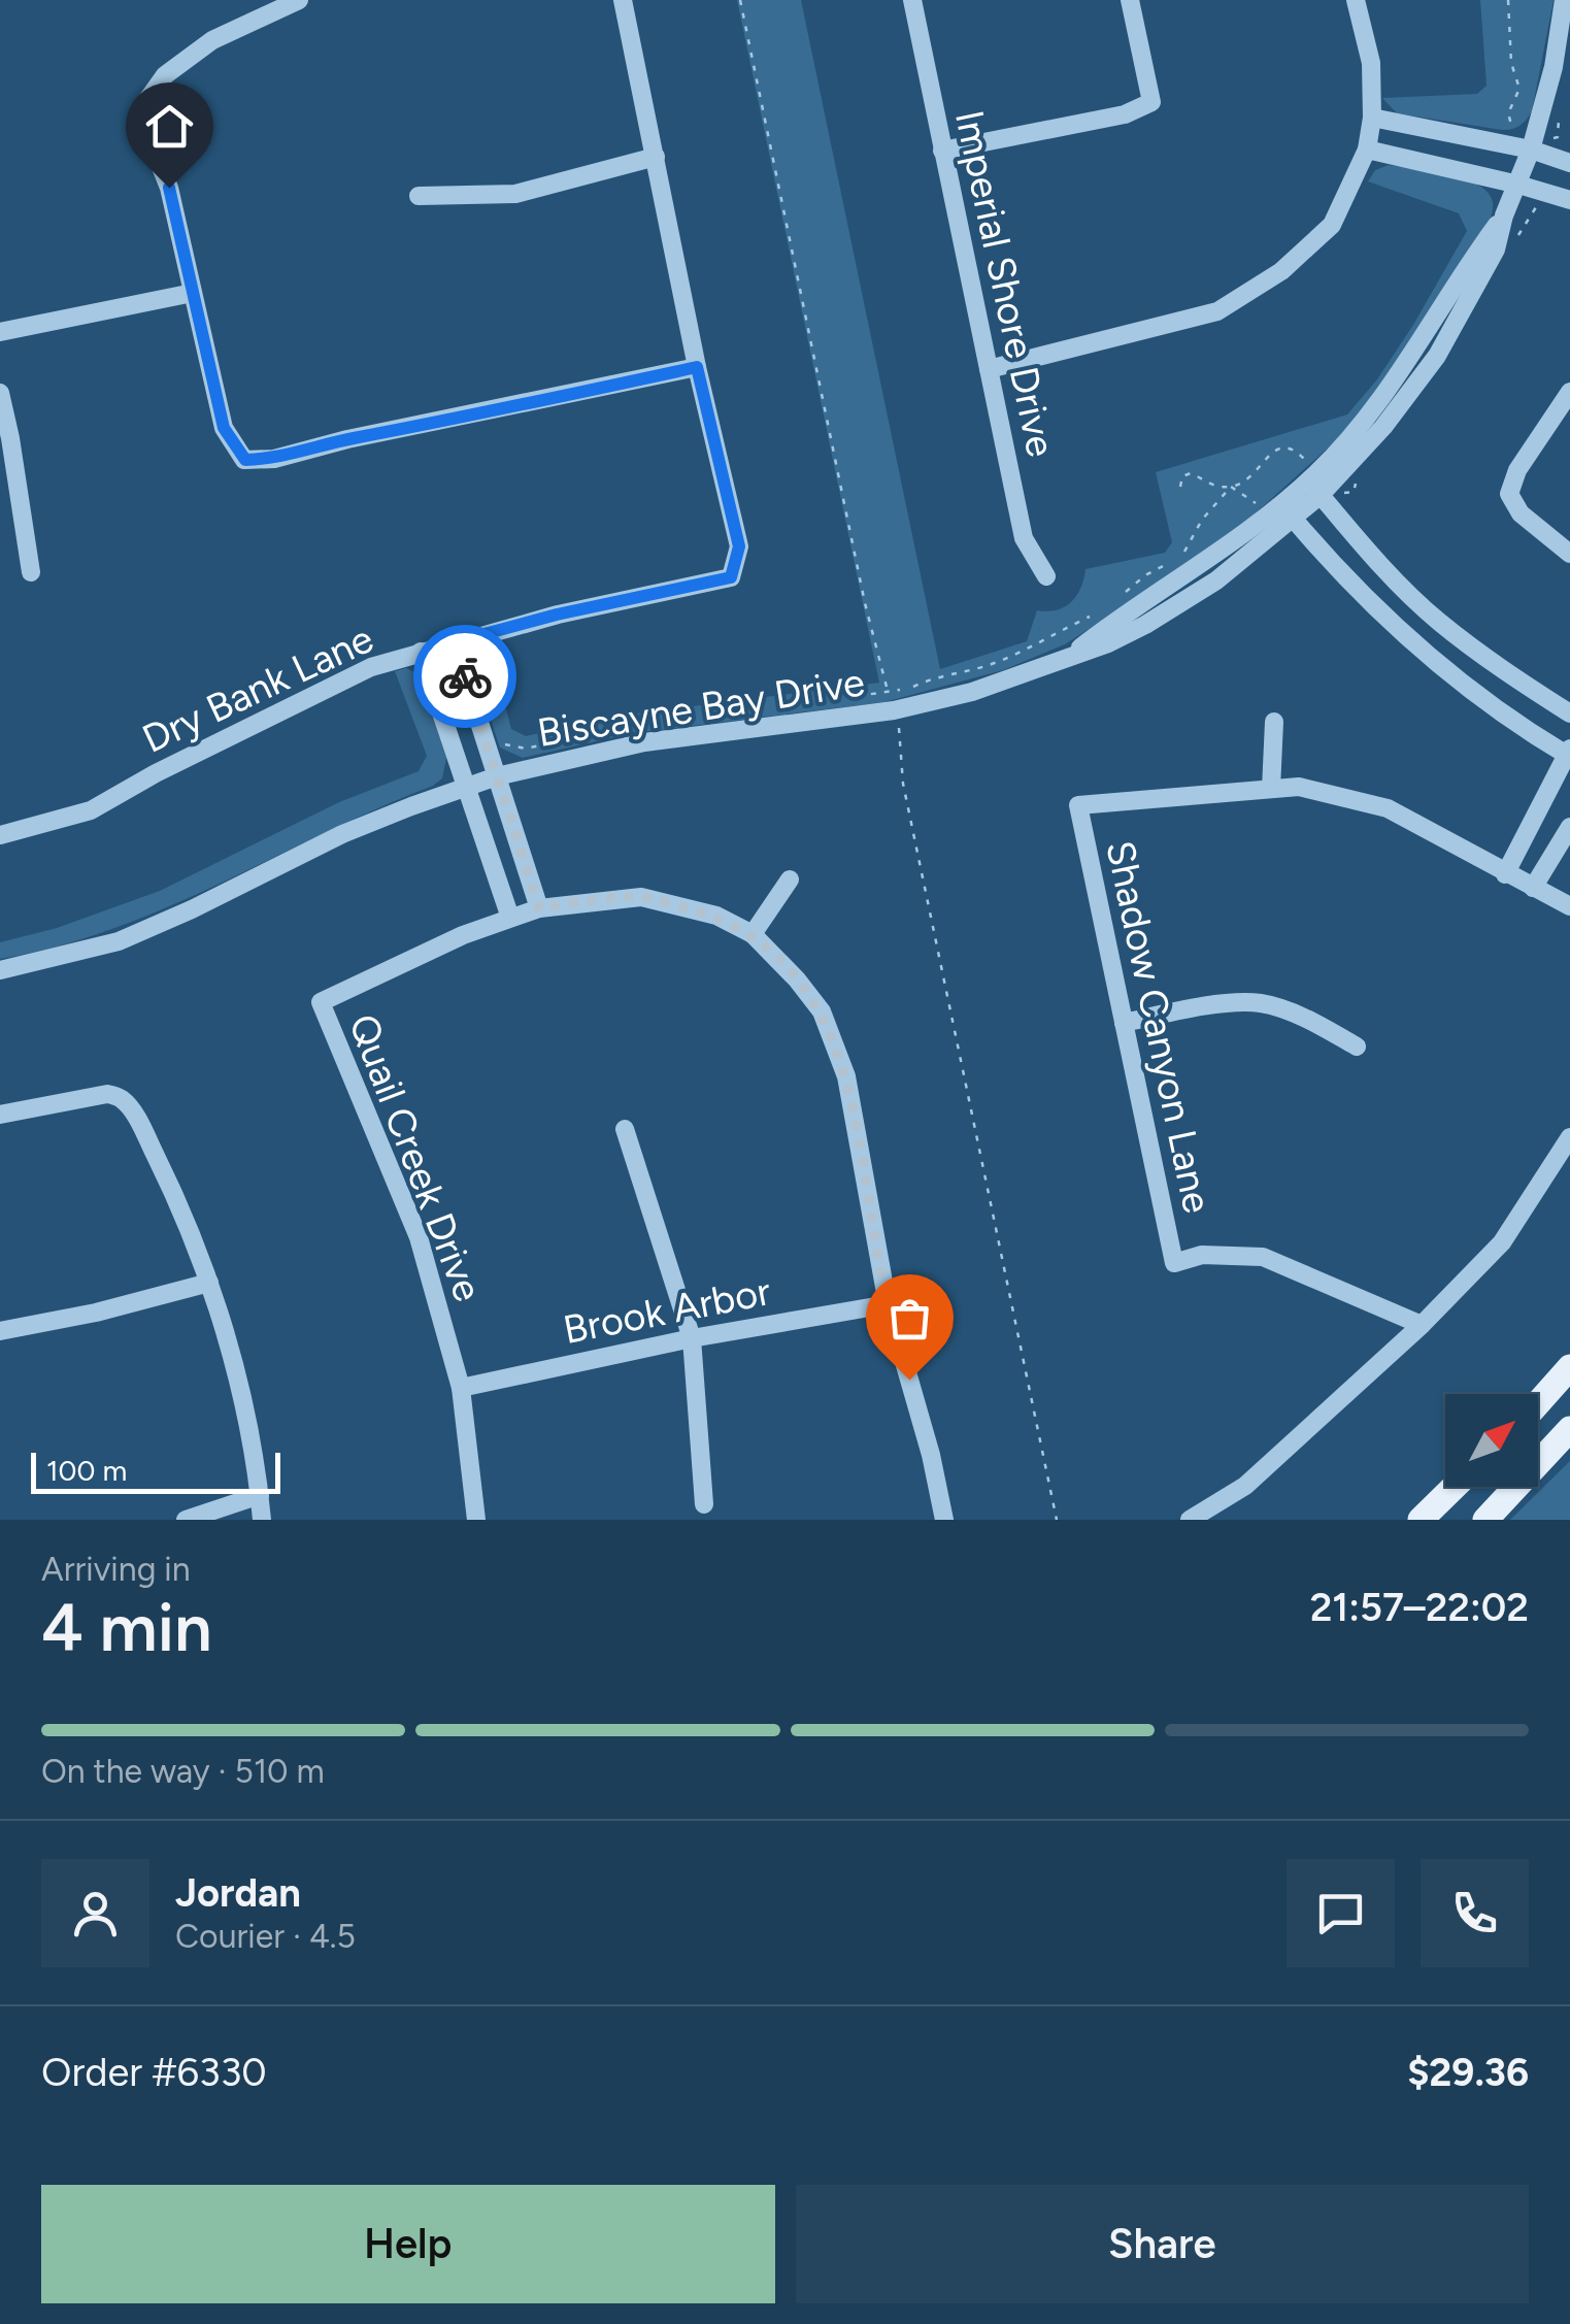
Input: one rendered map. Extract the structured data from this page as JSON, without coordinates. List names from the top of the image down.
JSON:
{
  "streets": {
    "street": [
      "Imperial Shore Drive",
      "Dry Bank Lane",
      "Biscayne Bay Drive",
      "Shadow Canyon Lane",
      "Quail Creek Drive",
      "Brook Arbor"
    ]
  },
  "crossings": [
    ["Quail Creek Drive", "Brook Arbor"]
  ],
  "scale_bar": "100 m",
  "north": "top right",
  "page": {
    "scale": "100 m",
    "heading": ["4 min", "Arriving in", "21:57–22:02"],
    "panel": [
      "Jordan",
      "Courier · 4.5",
      "Order #6330",
      "$29.36"
    ],
    "bar": "On the way · 510 m",
    "buttons": ["Help", "Share"]
  }
}
